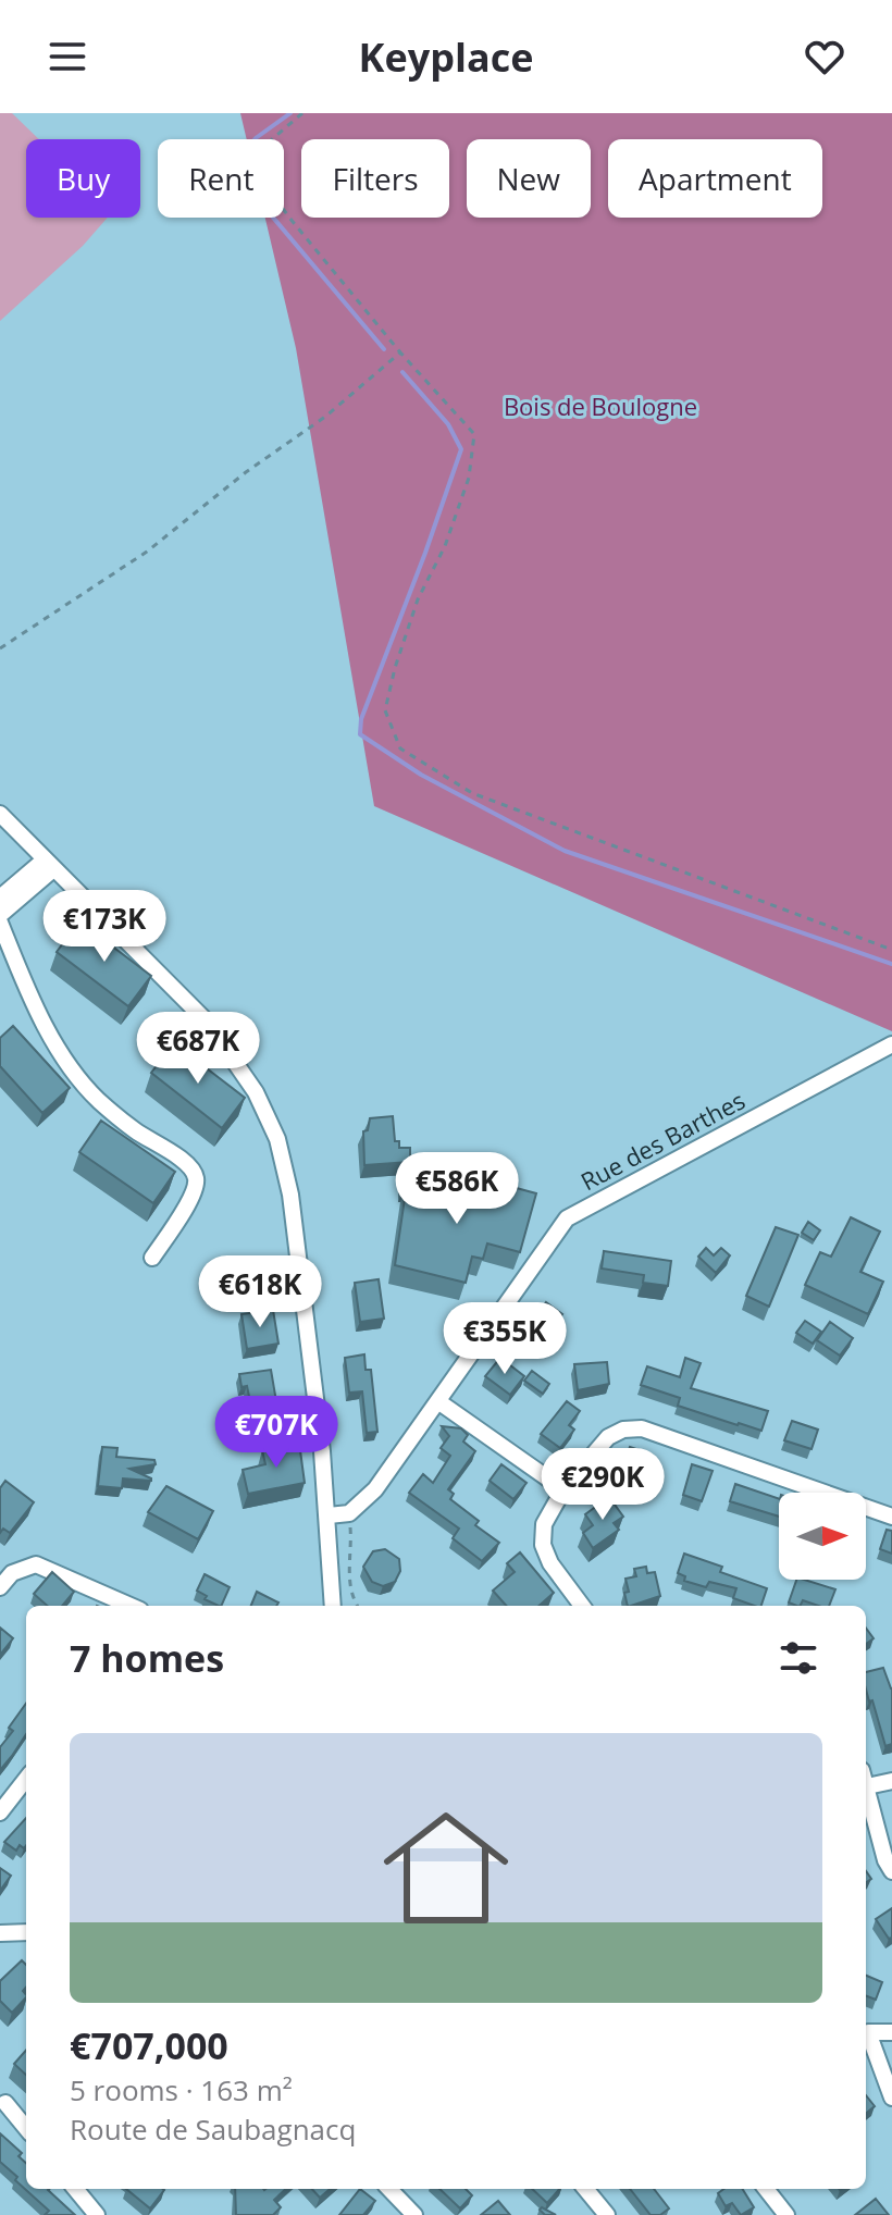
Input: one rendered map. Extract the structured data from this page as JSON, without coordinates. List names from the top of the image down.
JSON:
{
  "streets": {
    "street": ["Rue des Barthes"]
  },
  "parks": ["Bois de Boulogne"],
  "north": "right",
  "page": {
    "header": "Keyplace",
    "chip": [
      "Buy",
      "Rent",
      "Filters",
      "New",
      "Apartment"
    ],
    "price": [
      "€173K",
      "€687K",
      "€586K",
      "€618K",
      "€355K",
      "€707K",
      "€290K"
    ],
    "heading": "7 homes",
    "list": [
      {
        "name": "€707,000",
        "note": "5 rooms · 163 m² · Route de Saubagnacq"
      }
    ]
  }
}
